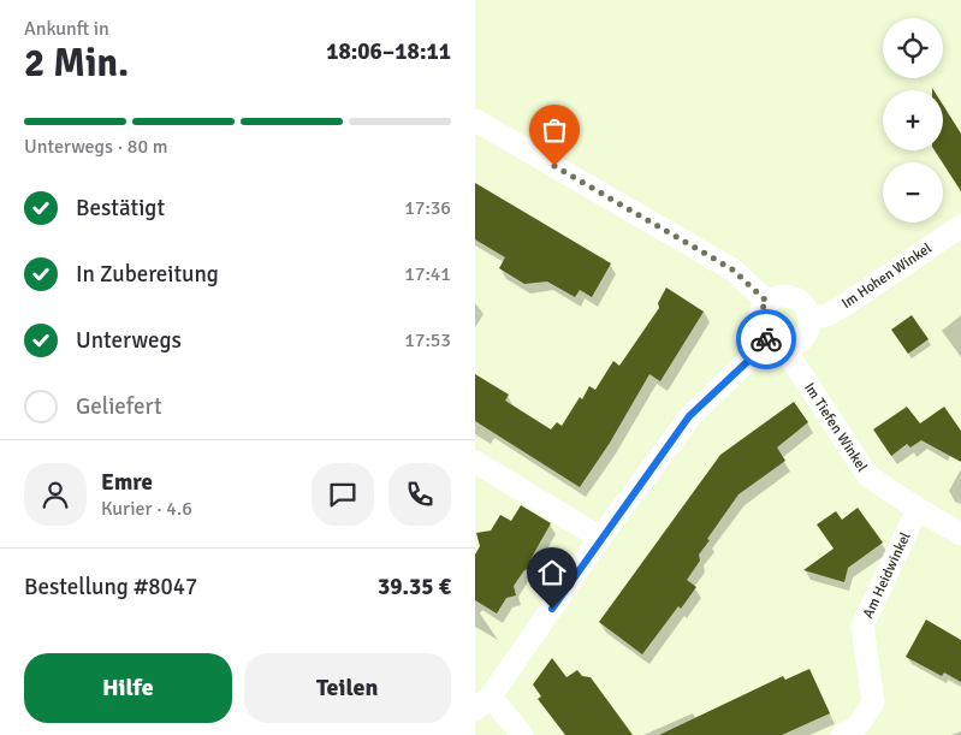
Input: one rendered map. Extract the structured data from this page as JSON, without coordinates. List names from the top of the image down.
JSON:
{
  "streets": {
    "street": ["Im Hohen Winkel", "Im Tiefen Winkel", "Am Heidwinkel"]
  },
  "crossings": [
    ["Im Hohen Winkel", "Im Tiefen Winkel"],
    ["Im Tiefen Winkel", "Am Heidwinkel"]
  ],
  "page": {
    "heading": ["2 Min.", "Ankunft in", "18:06–18:11"],
    "panel": [
      "Emre",
      "Kurier · 4.6",
      "Bestellung #8047",
      "39.35 €"
    ],
    "map_buttons": ["+", "−"],
    "bar": "Unterwegs · 80 m",
    "list": [
      ["Bestätigt", "17:36"],
      ["In Zubereitung", "17:41"],
      ["Unterwegs", "17:53"],
      "Geliefert"
    ],
    "buttons": ["Hilfe", "Teilen"]
  }
}
